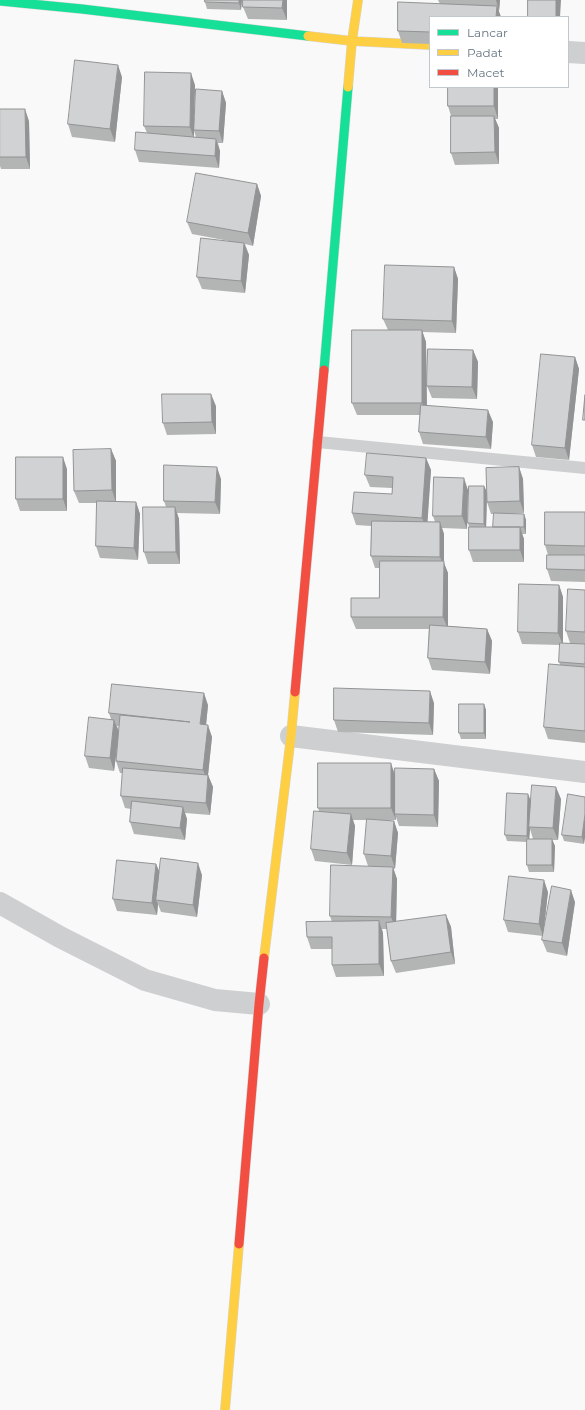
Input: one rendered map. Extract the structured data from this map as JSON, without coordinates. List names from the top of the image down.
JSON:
{
  "legend": ["Lancar", "Padat", "Macet"]
}
